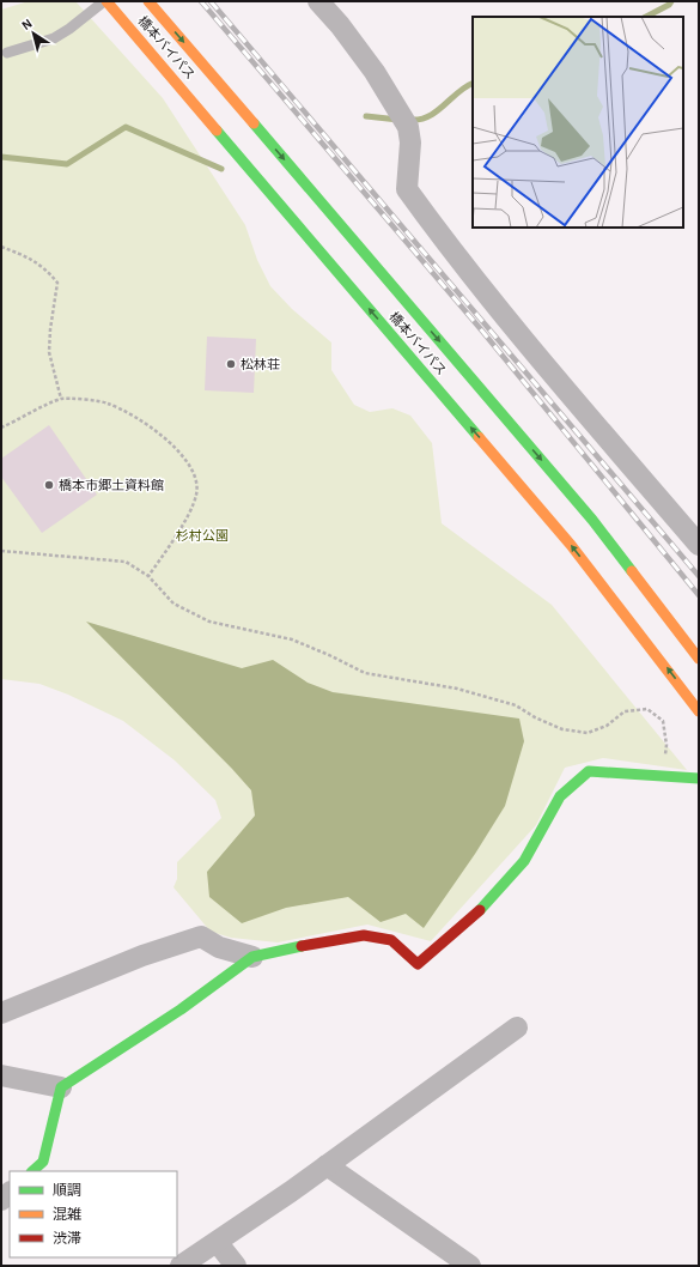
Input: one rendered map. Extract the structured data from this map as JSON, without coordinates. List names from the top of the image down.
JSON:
{
  "streets": {
    "main road": ["橋本バイパス"]
  },
  "parks": ["杉村公園"],
  "places": ["松林荘", "橋本市郷土資料館"],
  "legend": ["順調", "混雑", "渋滞"],
  "north": "top left"
}
